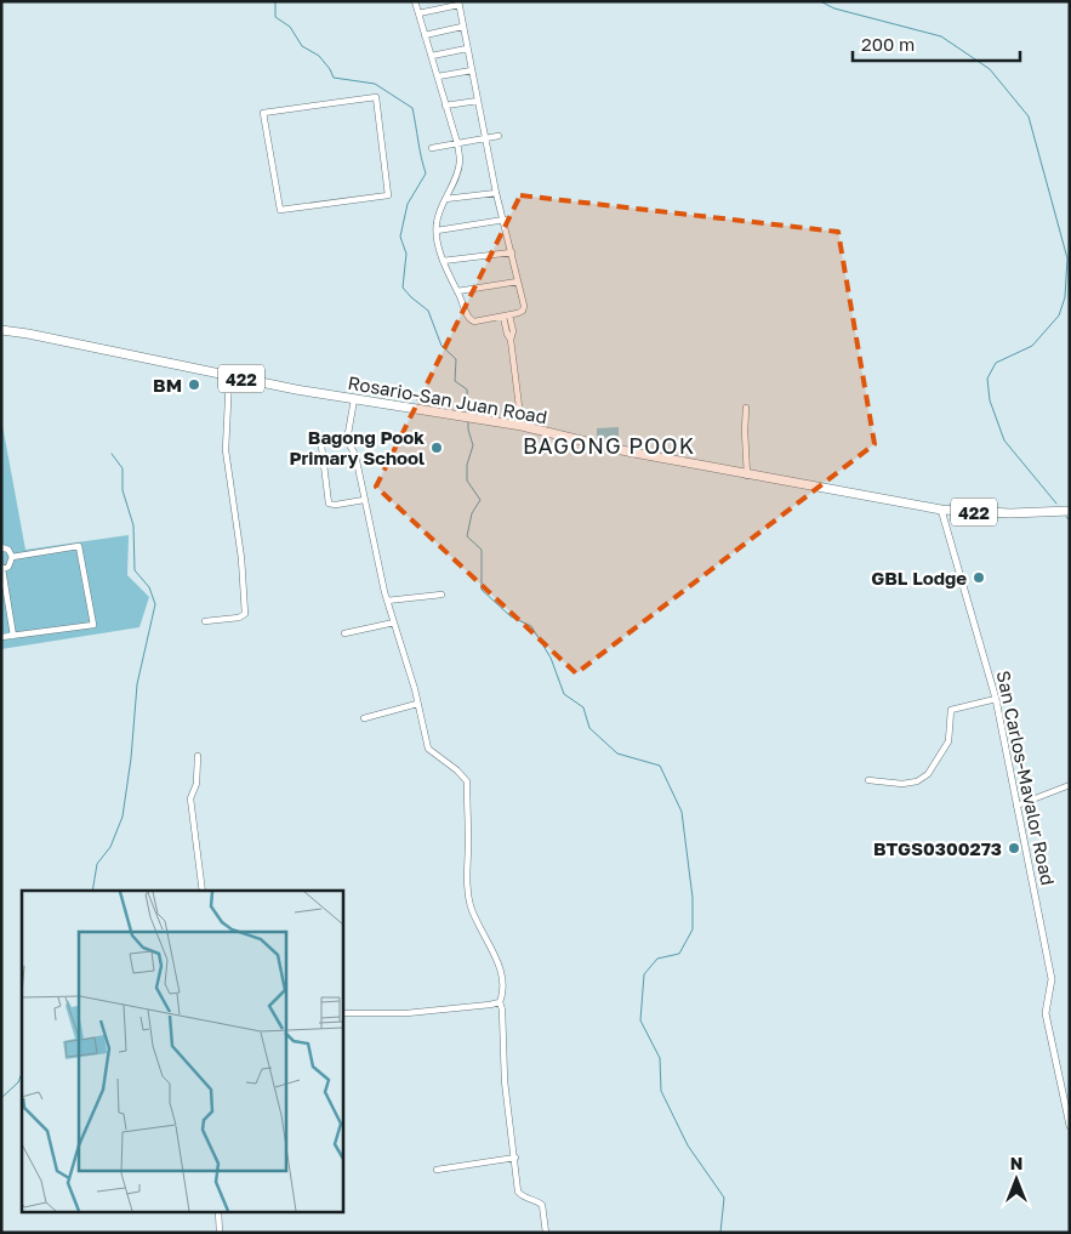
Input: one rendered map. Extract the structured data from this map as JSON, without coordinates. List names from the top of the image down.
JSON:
{
  "streets": {
    "main road": ["422", "Rosario-San Juan Road"],
    "street": ["San Carlos-Mavalor Road"]
  },
  "crossings": [
    ["Rosario-San Juan Road", "San Carlos-Mavalor Road"]
  ],
  "districts": ["BAGONG POOK"],
  "places": [
    "BM",
    "Bagong Pook Primary School",
    "GBL Lodge",
    "BTGS0300273"
  ],
  "scale_bar": "200 m",
  "north": "top"
}
